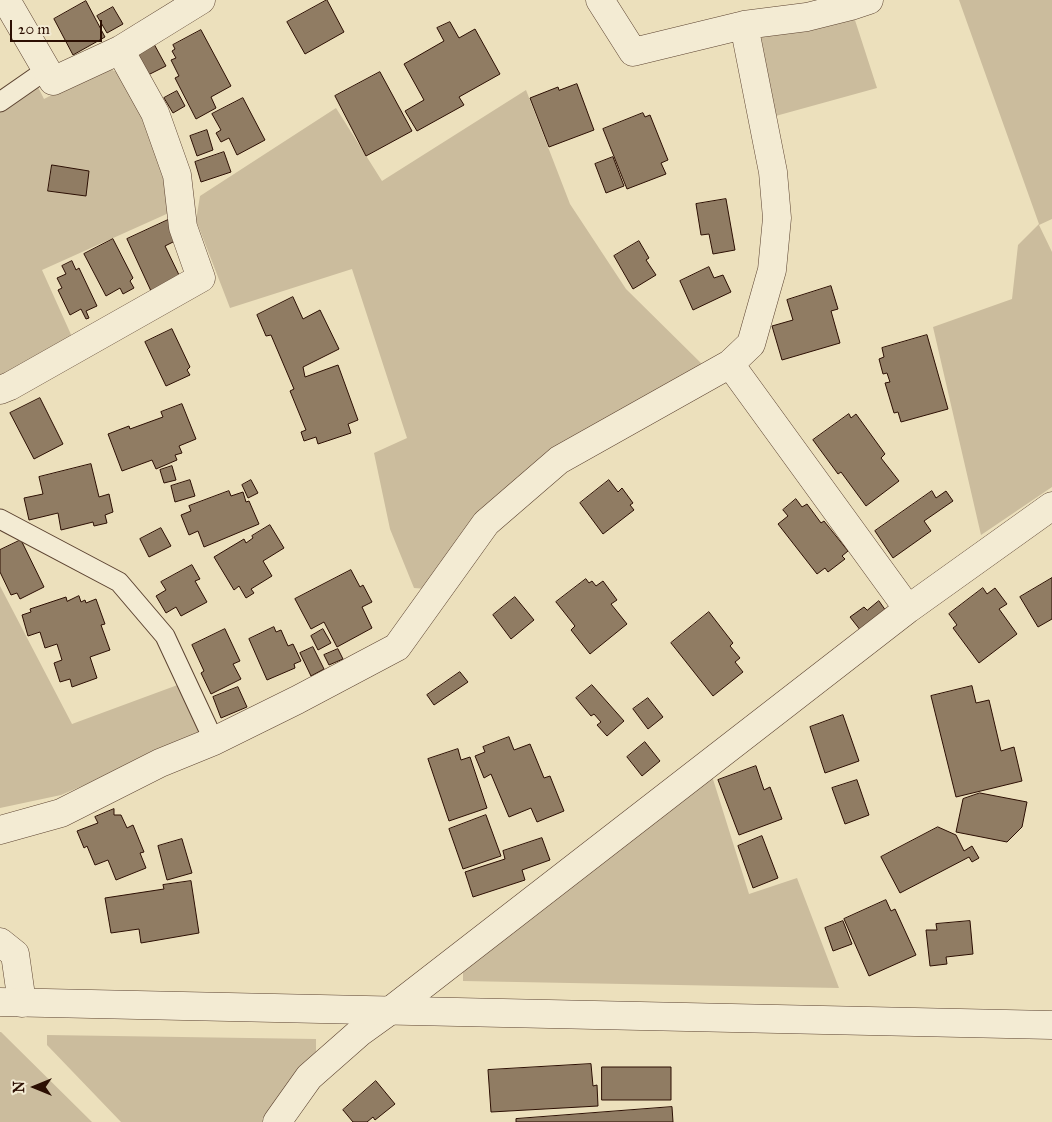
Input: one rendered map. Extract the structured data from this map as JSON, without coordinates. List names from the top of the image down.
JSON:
{
  "scale_bar": "20 m",
  "north": "left"
}
